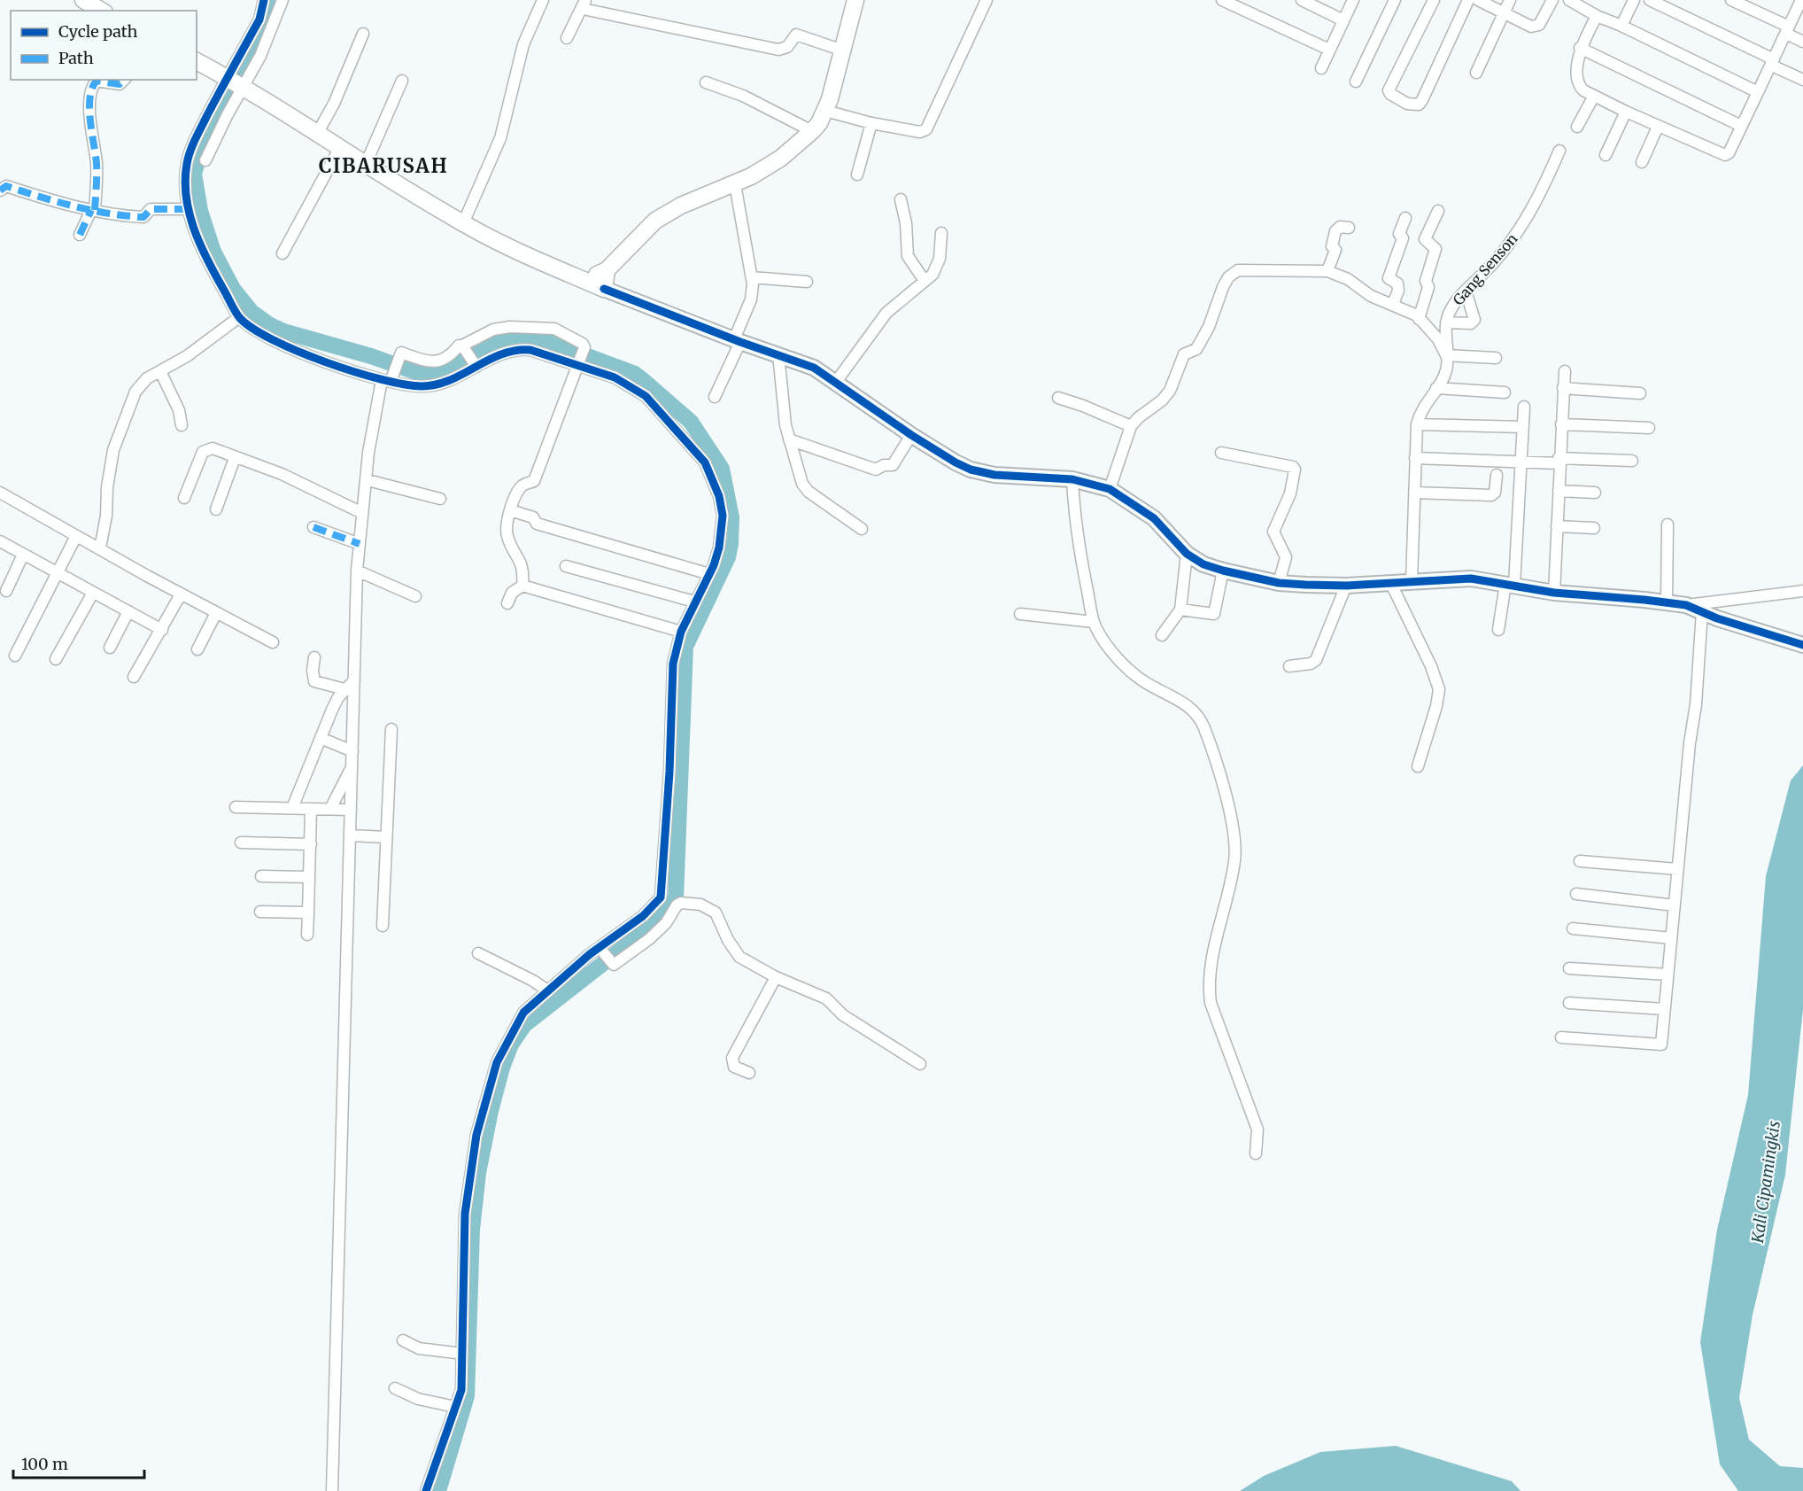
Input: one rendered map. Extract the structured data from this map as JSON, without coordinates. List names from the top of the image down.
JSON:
{
  "streets": {
    "street": ["Gang Senson"]
  },
  "districts": ["CIBARUSAH"],
  "water": ["Kali Cipamingkis"],
  "legend": ["Cycle path", "Path"],
  "scale_bar": "100 m"
}
